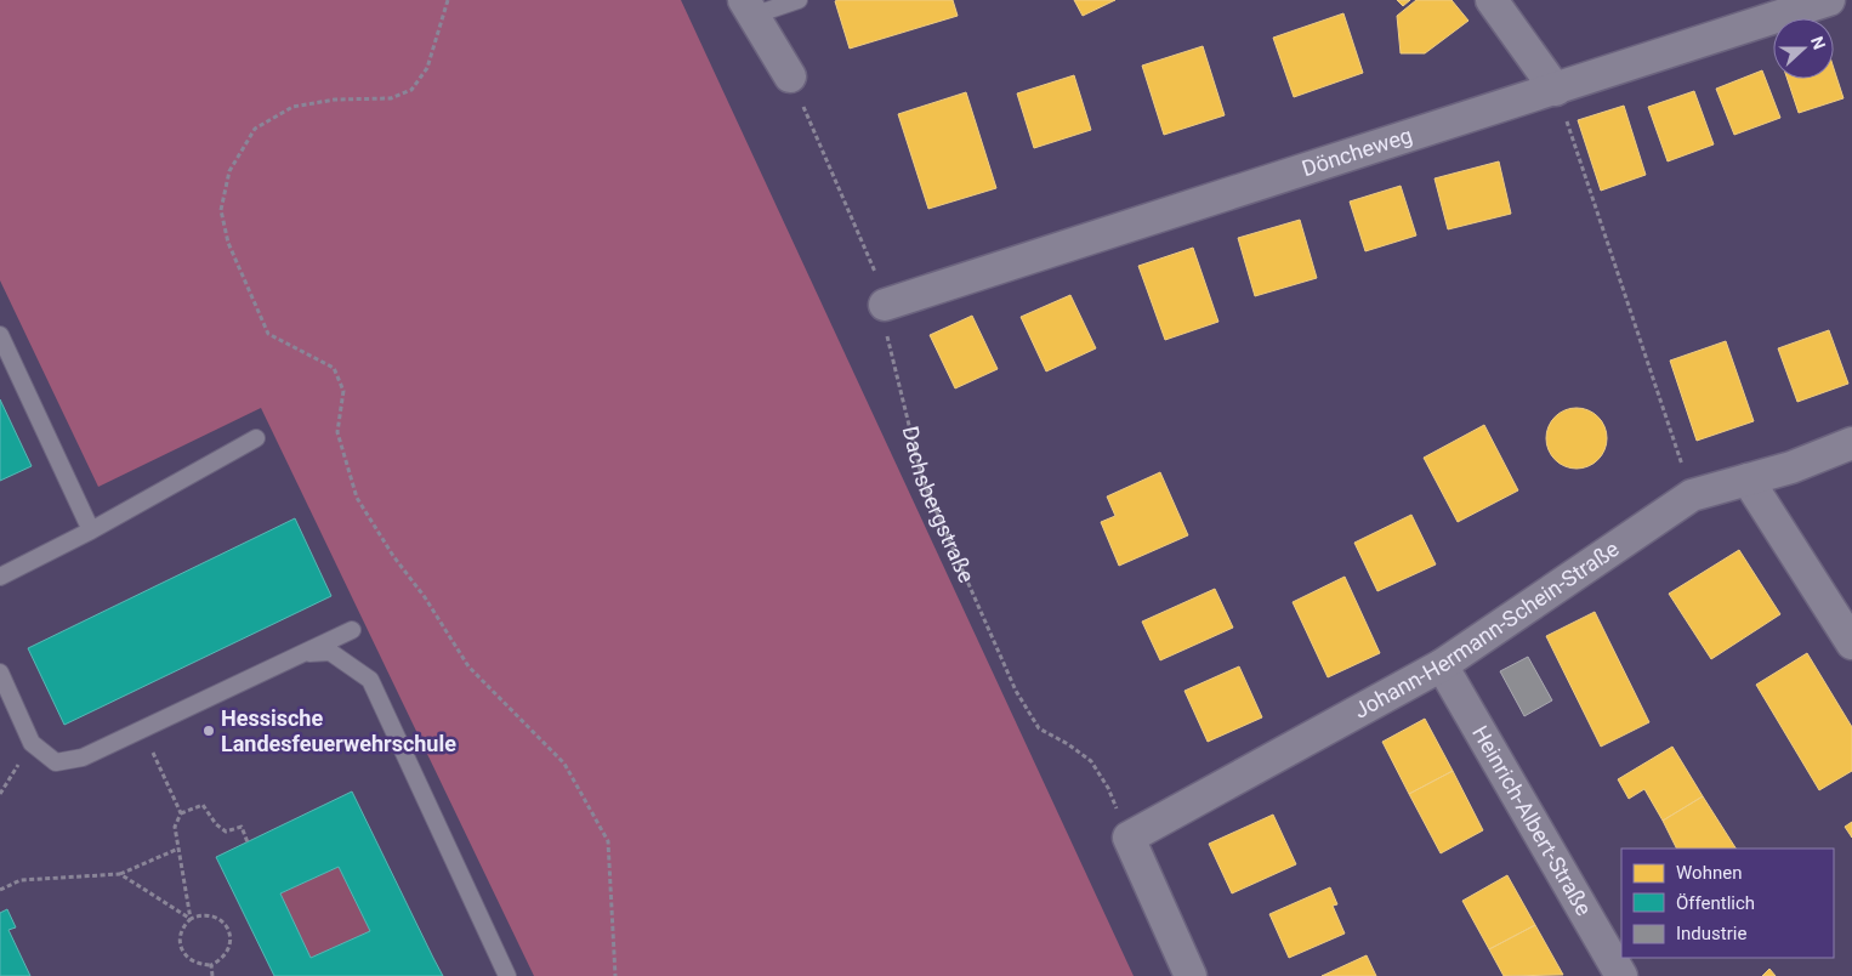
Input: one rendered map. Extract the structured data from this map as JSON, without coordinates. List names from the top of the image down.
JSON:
{
  "streets": {
    "street": ["Döncheweg", "Johann-Hermann-Schein-Straße", "Heinrich-Albert-Straße"],
    "path": ["Dachsbergstraße"]
  },
  "crossings": [
    ["Döncheweg", "Dachsbergstraße"],
    ["Dachsbergstraße", "Johann-Hermann-Schein-Straße"],
    ["Johann-Hermann-Schein-Straße", "Heinrich-Albert-Straße"]
  ],
  "places": ["Hessische Landesfeuerwehrschule"],
  "legend": ["Wohnen", "Öffentlich", "Industrie"],
  "north": "right"
}
